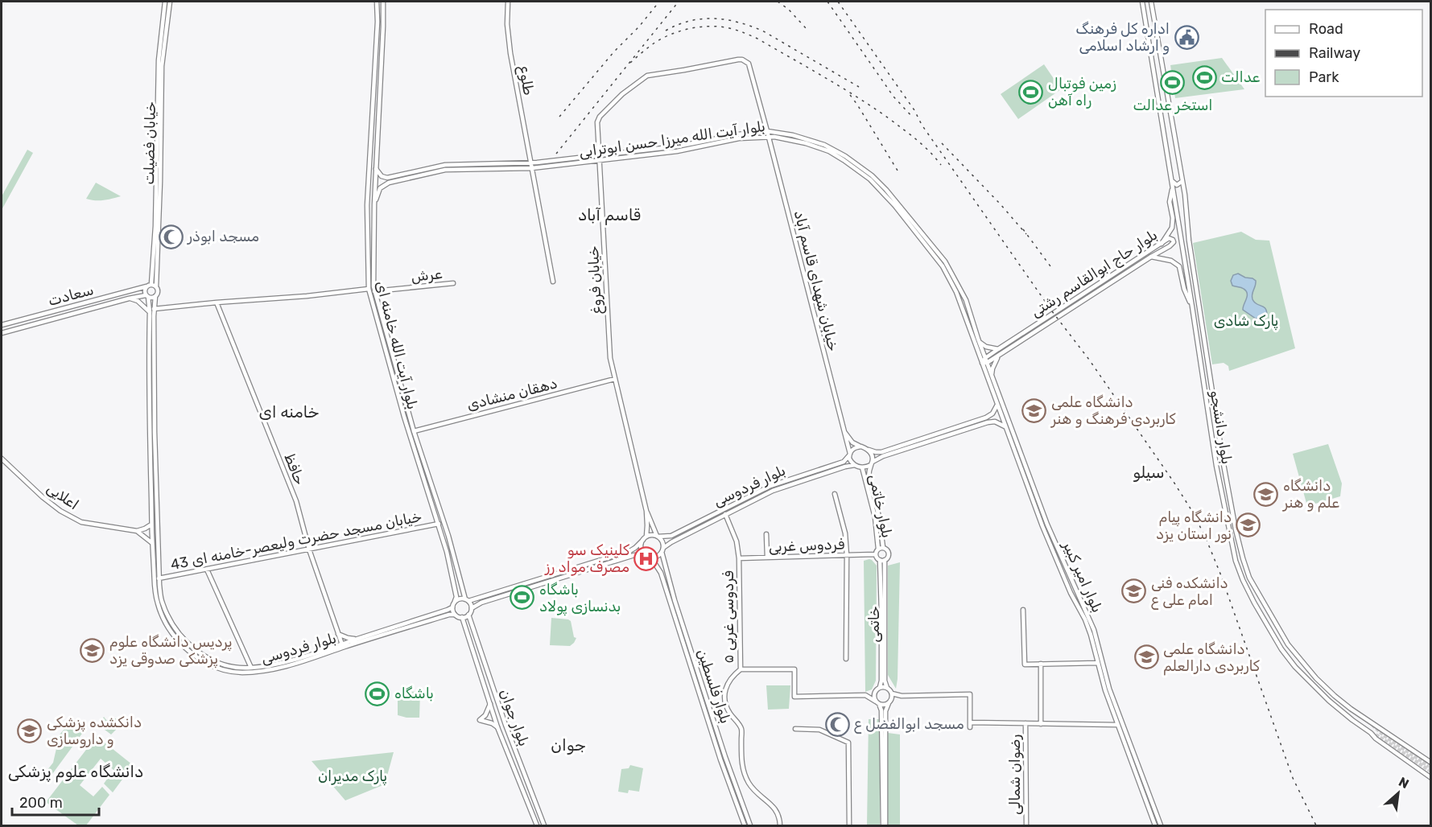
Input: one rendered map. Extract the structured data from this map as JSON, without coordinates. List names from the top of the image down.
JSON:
{
  "streets": {
    "main road": [
      "طلوع",
      "بلوار آیت الله میرزا حسن ابوترابی",
      "خیابان فضیلت",
      "بلوار حاج ابوالقاسم رشتی",
      "عرش",
      "خیابان فروغ",
      "خیابان شهدای قاسم آباد",
      "سعادت",
      "بلوار آیت الله خامنه ای",
      "دهقان منشادی",
      "بلوار دانشجو",
      "حافظ",
      "بلوار فردوسی",
      "اعلایی",
      "بلوار خاتمی",
      "خیابان مسجد حضرت ولیعصر-خامنه ای 43",
      "فردوس غربی",
      "بلوار امیر کبیر",
      "فردوسی غربی ۵",
      "خاتمی",
      "بلوار فلسطین",
      "بلوار جوان",
      "رضوان شمالی"
    ]
  },
  "crossings": [
    ["طلوع", "بلوار آیت الله میرزا حسن ابوترابی"],
    ["بلوار آیت الله میرزا حسن ابوترابی", "خیابان فروغ"],
    ["بلوار آیت الله میرزا حسن ابوترابی", "خیابان شهدای قاسم آباد"],
    ["بلوار آیت الله میرزا حسن ابوترابی", "بلوار آیت الله خامنه ای"],
    ["بلوار آیت الله میرزا حسن ابوترابی", "بلوار امیر کبیر"],
    ["خیابان فضیلت", "سعادت"],
    ["بلوار حاج ابوالقاسم رشتی", "بلوار امیر کبیر"],
    ["عرش", "بلوار آیت الله خامنه ای"],
    ["خیابان فروغ", "خیابان شهدای قاسم آباد"],
    ["خیابان فروغ", "دهقان منشادی"],
    ["خیابان فروغ", "بلوار فردوسی"],
    ["خیابان فروغ", "بلوار فلسطین"],
    ["خیابان شهدای قاسم آباد", "بلوار فردوسی"],
    ["خیابان شهدای قاسم آباد", "بلوار خاتمی"],
    ["بلوار آیت الله خامنه ای", "دهقان منشادی"],
    ["بلوار آیت الله خامنه ای", "بلوار فردوسی"],
    ["بلوار آیت الله خامنه ای", "خیابان مسجد حضرت ولیعصر-خامنه ای 43"],
    ["بلوار آیت الله خامنه ای", "بلوار جوان"],
    ["حافظ", "بلوار فردوسی"],
    ["حافظ", "خیابان مسجد حضرت ولیعصر-خامنه ای 43"],
    ["بلوار فردوسی", "بلوار خاتمی"],
    ["بلوار فردوسی", "خیابان مسجد حضرت ولیعصر-خامنه ای 43"],
    ["بلوار فردوسی", "فردوسی غربی ۵"],
    ["بلوار فردوسی", "بلوار فلسطین"],
    ["بلوار فردوسی", "بلوار جوان"],
    ["بلوار خاتمی", "فردوس غربی"],
    ["بلوار خاتمی", "خاتمی"],
    ["فردوس غربی", "فردوسی غربی ۵"],
    ["فردوس غربی", "خاتمی"]
  ],
  "districts": [
    "قاسم آباد",
    "خامنه ای",
    "سیلو",
    "جوان",
    "دانشگاه علوم پزشکی"
  ],
  "parks": ["پارک شادی", "پارک مدیران"],
  "places": {
    "public building": ["اداره کل فرهنگ و ارشاد اسلامی"],
    "sports": [
      "عدالت",
      "استخر عدالت",
      "زمین فوتبال راه آهن",
      "باشگاه بدنسازی پولاد",
      "باشگاه"
    ],
    "mosque": ["مسجد ابوذر", "مسجد ابوالفضل ع"],
    "school or university": [
      "دانشگاه علمی کاربردی فرهنگ و هنر",
      "دانشگاه علم و هنر",
      "دانشگاه پیام نور استان یزد",
      "دانشکده فنی امام علی ع",
      "پردیس دانشگاه علوم پزشکی صدوقی یزد",
      "دانشگاه علمی کاربردی دارالعلم",
      "دانکشده پزشکی و داروسازی"
    ],
    "hospital": ["کلینیک سو مصرف مواد رز"]
  },
  "legend": ["Road", "Railway", "Park"],
  "scale_bar": "200 m",
  "north": "top right"
}
